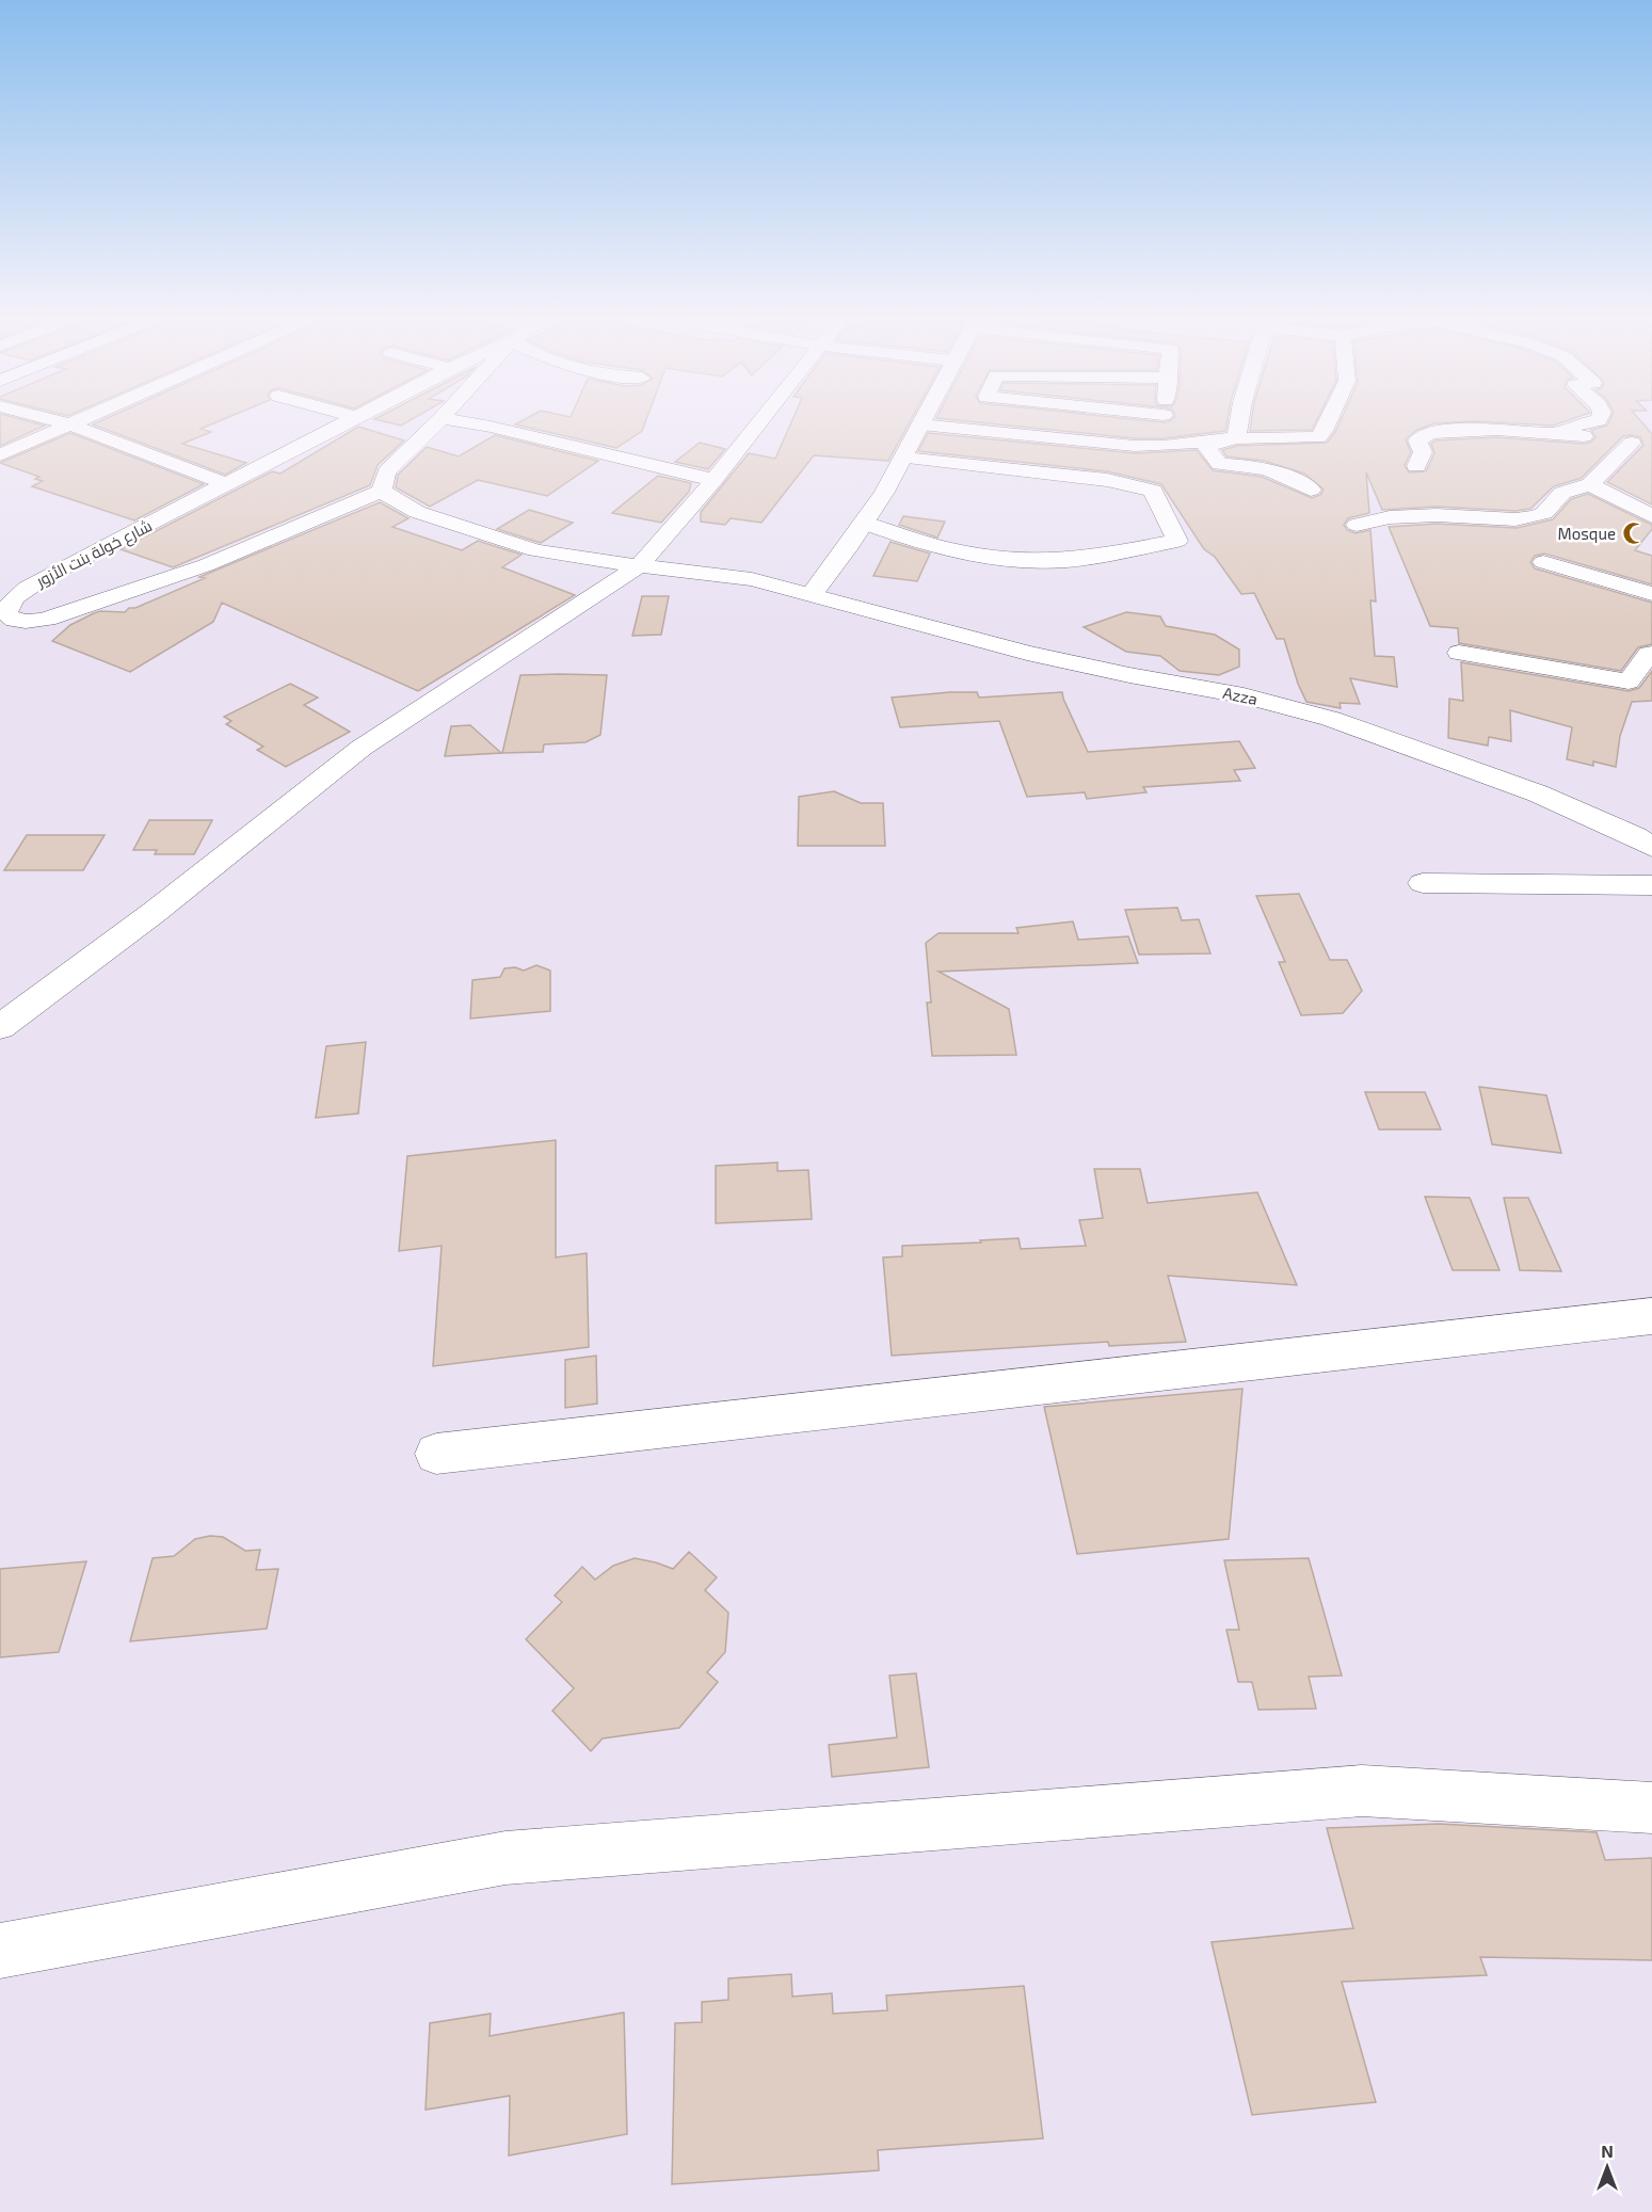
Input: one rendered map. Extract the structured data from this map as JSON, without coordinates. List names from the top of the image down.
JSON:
{
  "streets": {
    "street": ["شارع خولة بنت الأزور", "Azza"]
  },
  "crossings": [
    ["شارع خولة بنت الأزور", "Azza"]
  ],
  "places": {
    "mosque": ["Mosque"]
  },
  "north": "top"
}
